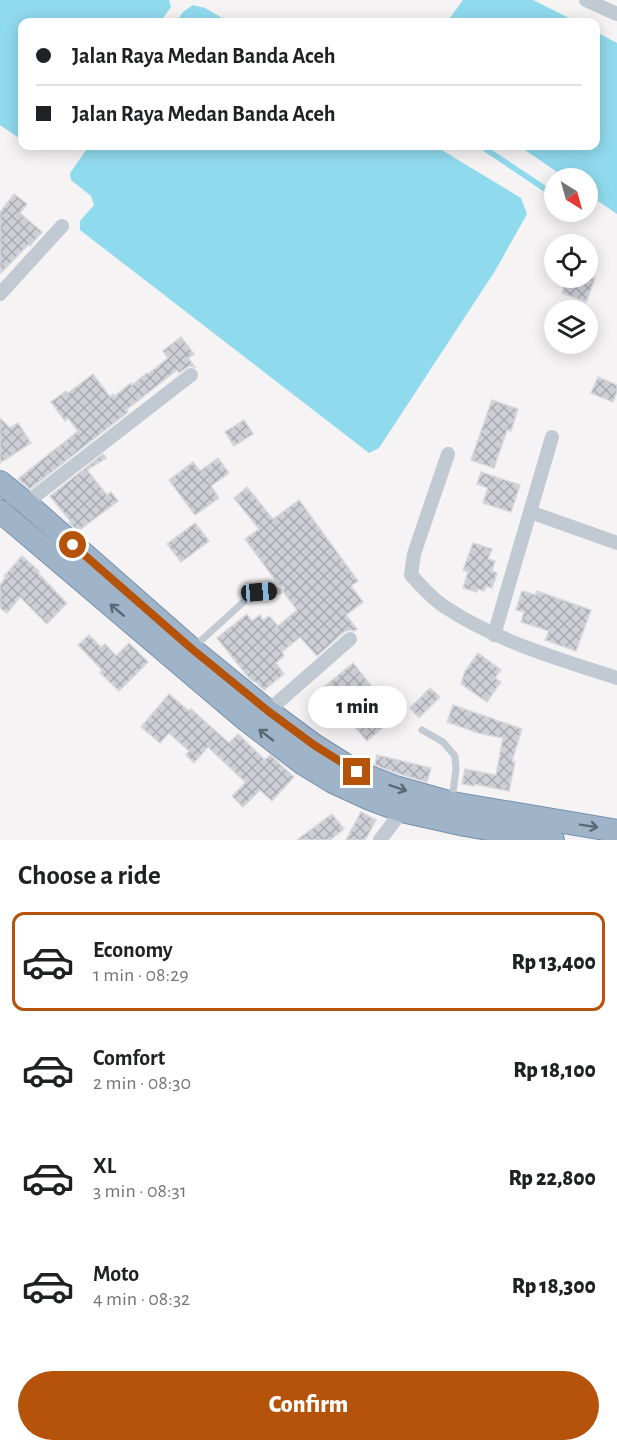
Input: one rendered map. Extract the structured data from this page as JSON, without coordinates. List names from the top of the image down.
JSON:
{
  "north": "bottom right",
  "page": {
    "banner": ["Jalan Raya Medan Banda Aceh", "Jalan Raya Medan Banda Aceh"],
    "bubble": "1 min",
    "heading": "Choose a ride",
    "list": [
      {
        "name": "Economy",
        "note": "1 min · 08:29",
        "value": "Rp 13,400"
      },
      {
        "name": "Comfort",
        "note": "2 min · 08:30",
        "value": "Rp 18,100"
      },
      {
        "name": "XL",
        "note": "3 min · 08:31",
        "value": "Rp 22,800"
      },
      {
        "name": "Moto",
        "note": "4 min · 08:32",
        "value": "Rp 18,300"
      }
    ],
    "buttons": "Confirm"
  }
}
